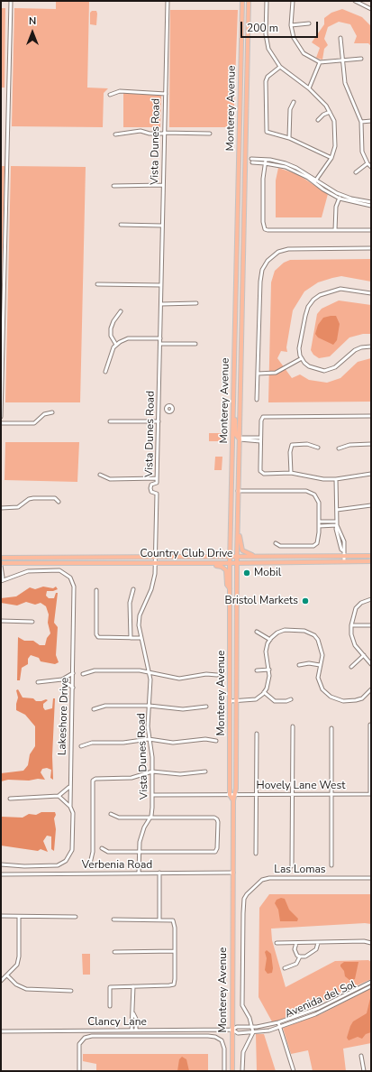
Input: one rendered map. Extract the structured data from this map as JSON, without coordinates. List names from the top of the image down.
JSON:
{
  "streets": {
    "main road": ["Monterey Avenue", "Country Club Drive"],
    "street": [
      "Vista Dunes Road",
      "Lakeshore Drive",
      "Hovely Lane West",
      "Verbenia Road",
      "Las Lomas",
      "Avenida del Sol",
      "Clancy Lane"
    ]
  },
  "crossings": [
    ["Monterey Avenue", "Country Club Drive"],
    ["Monterey Avenue", "Hovely Lane West"],
    ["Monterey Avenue", "Verbenia Road"],
    ["Monterey Avenue", "Avenida del Sol"],
    ["Monterey Avenue", "Clancy Lane"],
    ["Vista Dunes Road", "Country Club Drive"],
    ["Vista Dunes Road", "Hovely Lane West"],
    ["Vista Dunes Road", "Verbenia Road"],
    ["Las Lomas", "Avenida del Sol"],
    ["Avenida del Sol", "Clancy Lane"]
  ],
  "places": ["Mobil", "Bristol Markets"],
  "scale_bar": "200 m",
  "north": "top"
}
